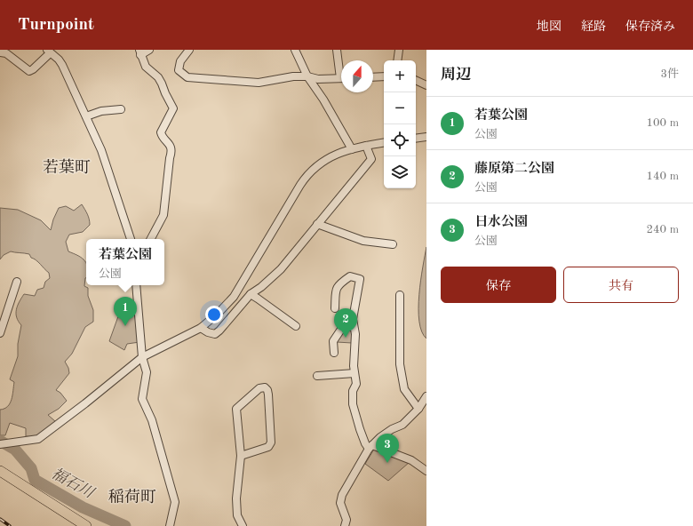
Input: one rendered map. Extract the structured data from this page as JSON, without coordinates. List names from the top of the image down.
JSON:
{
  "districts": ["若葉町", "稲荷町"],
  "water": ["福石川"],
  "north": "top",
  "page": {
    "header": "Turnpoint",
    "nav": ["地図", "経路", "保存済み"],
    "heading": ["周辺", "3件"],
    "map_buttons": ["+", "−"],
    "list": [
      {
        "mark": "1",
        "name": "若葉公園",
        "note": "公園",
        "value": "100 m"
      },
      {
        "mark": "2",
        "name": "藤原第二公園",
        "note": "公園",
        "value": "140 m"
      },
      {
        "mark": "3",
        "name": "日水公園",
        "note": "公園",
        "value": "240 m"
      }
    ],
    "popup": ["若葉公園", "公園"],
    "buttons": ["保存", "共有"],
    "pins": ["1", "2", "3"]
  }
}
